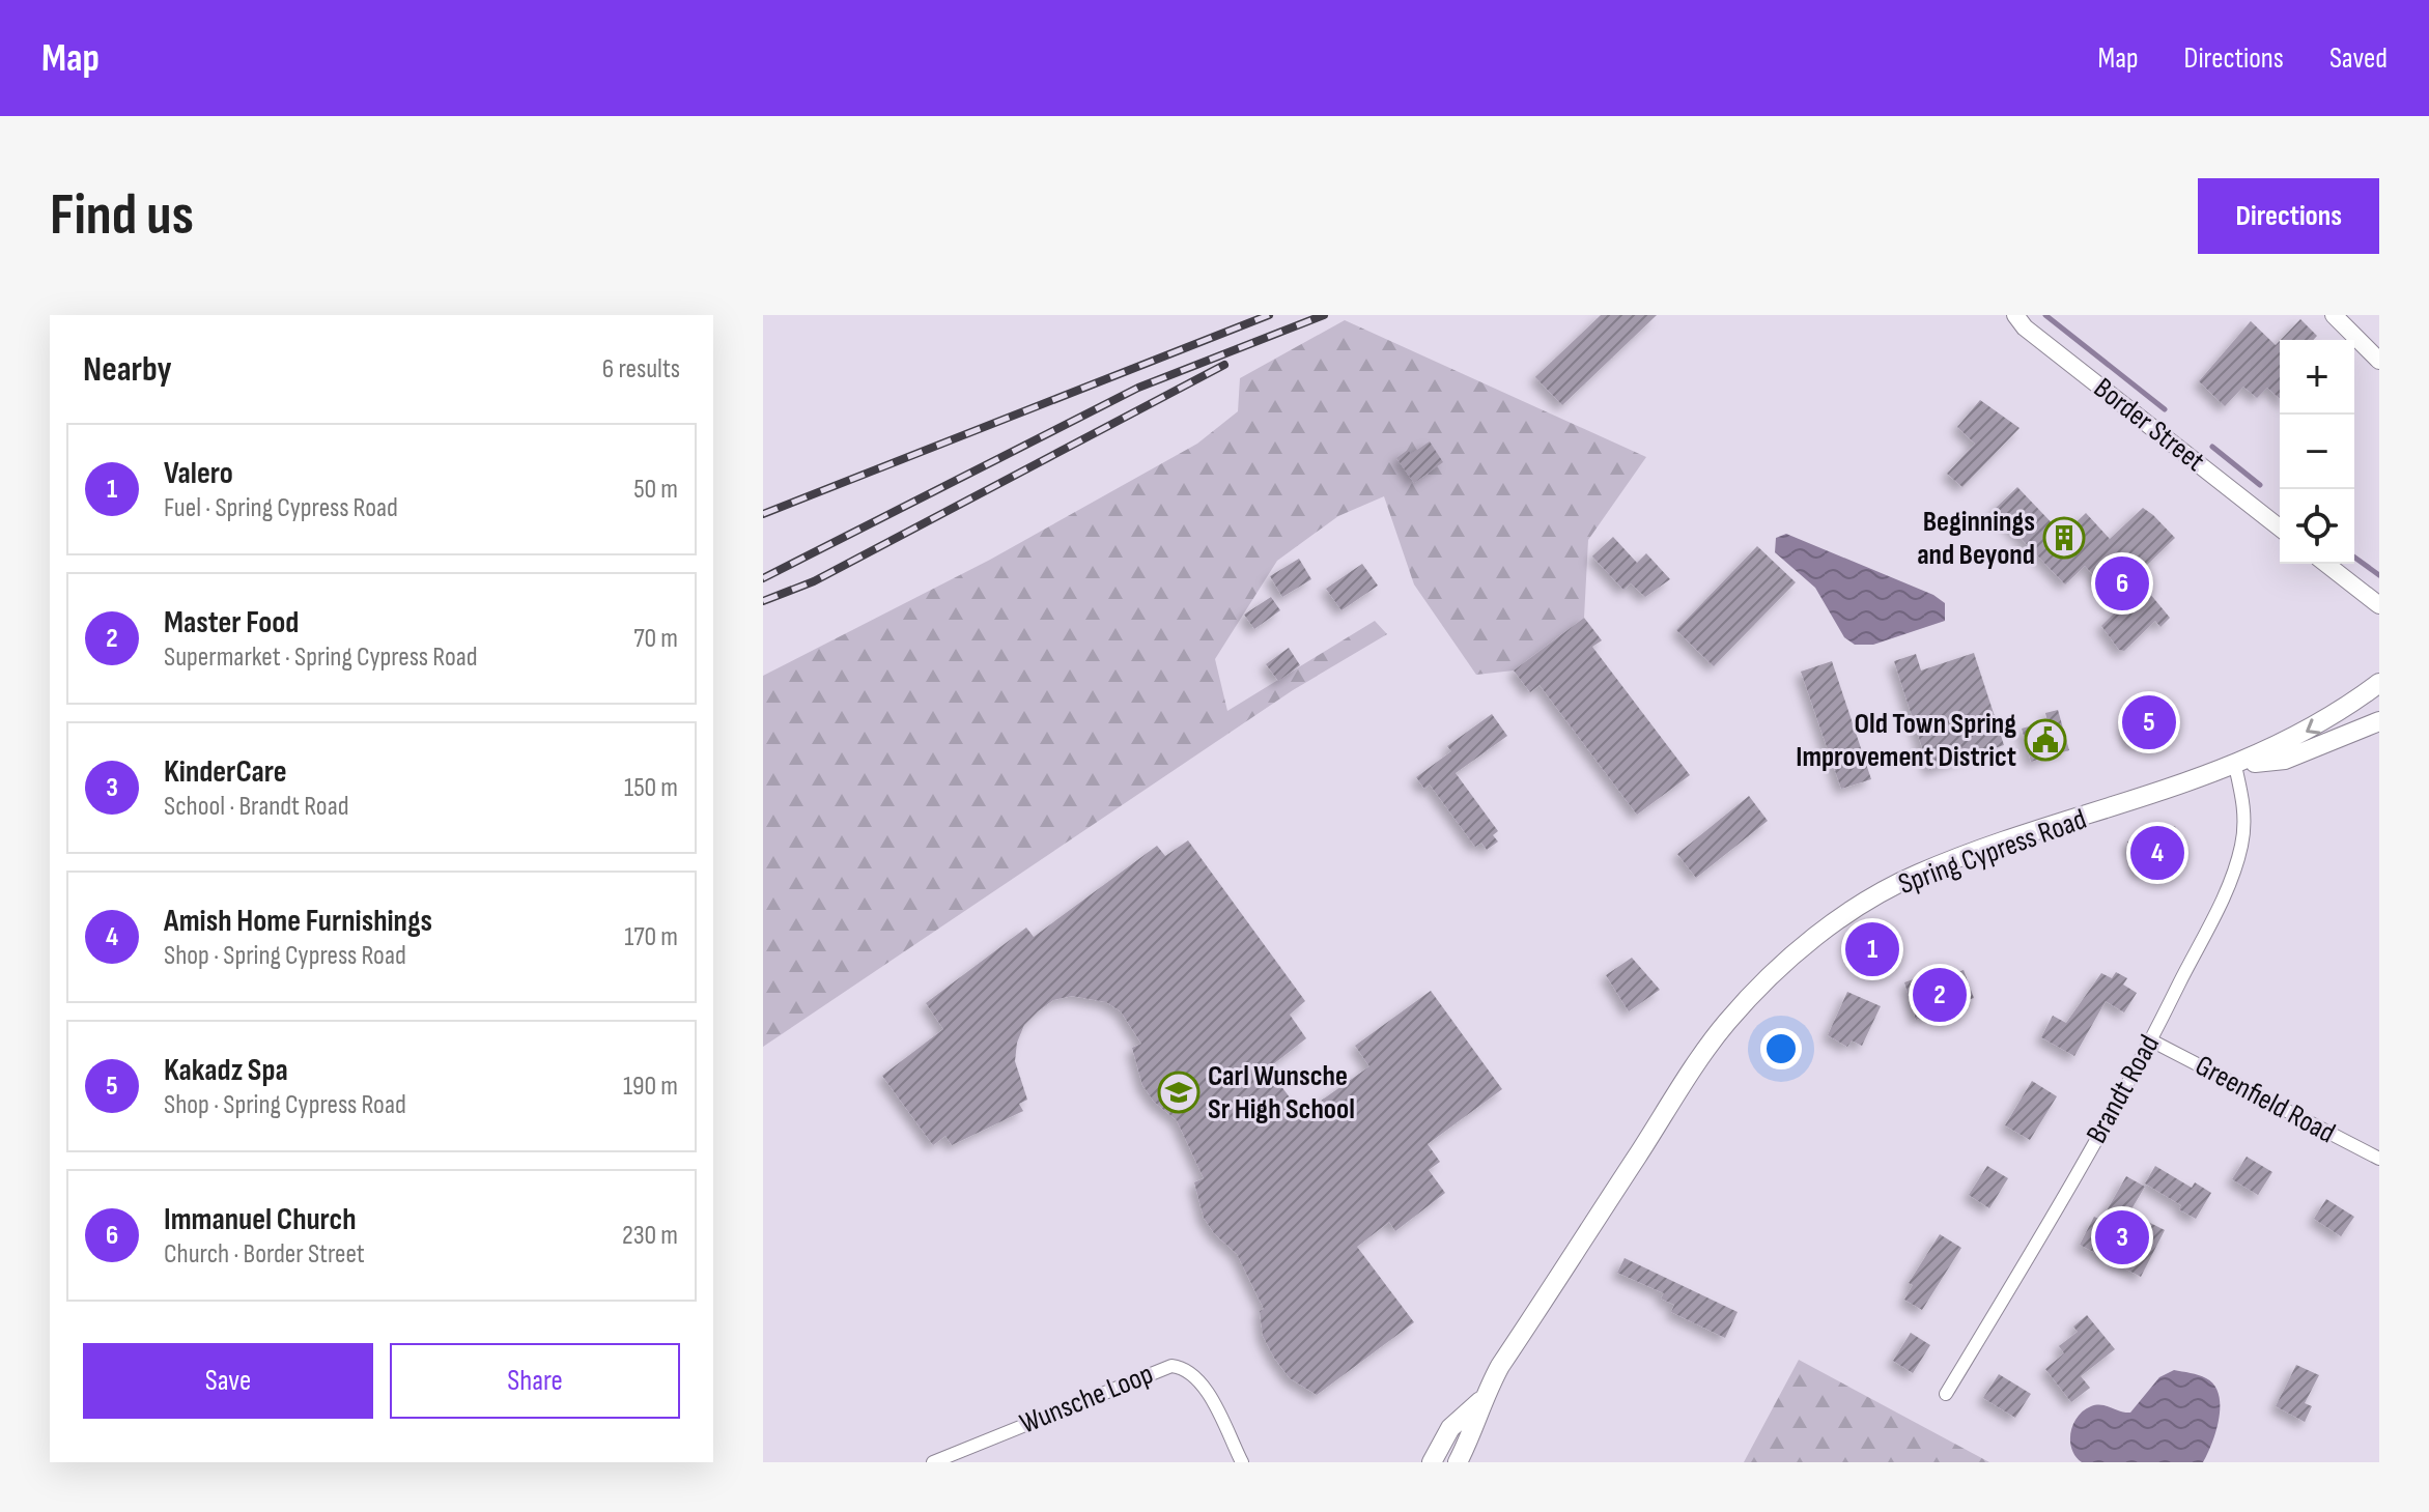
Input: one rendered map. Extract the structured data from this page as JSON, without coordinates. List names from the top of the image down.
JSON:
{
  "streets": {
    "main road": ["Spring Cypress Road"],
    "street": [
      "Border Street",
      "Brandt Road",
      "Greenfield Road",
      "Wunsche Loop"
    ]
  },
  "crossings": [
    ["Spring Cypress Road", "Brandt Road"],
    ["Brandt Road", "Greenfield Road"]
  ],
  "places": {
    "building": ["Beginnings and Beyond"],
    "public building": ["Old Town Spring Improvement District"],
    "school or university": ["Carl Wunsche Sr High School"]
  },
  "page": {
    "header": "Map",
    "nav": ["Map", "Directions", "Saved"],
    "buttons": [
      "Directions",
      ["Save", "Share"]
    ],
    "title": "Find us",
    "heading": ["Nearby", "6 results"],
    "map_buttons": ["+", "−"],
    "list": [
      {
        "mark": "1",
        "name": "Valero",
        "note": "Fuel · Spring Cypress Road",
        "value": "50 m"
      },
      {
        "mark": "2",
        "name": "Master Food",
        "note": "Supermarket · Spring Cypress Road",
        "value": "70 m"
      },
      {
        "mark": "3",
        "name": "KinderCare",
        "note": "School · Brandt Road",
        "value": "150 m"
      },
      {
        "mark": "4",
        "name": "Amish Home Furnishings",
        "note": "Shop · Spring Cypress Road",
        "value": "170 m"
      },
      {
        "mark": "5",
        "name": "Kakadz Spa",
        "note": "Shop · Spring Cypress Road",
        "value": "190 m"
      },
      {
        "mark": "6",
        "name": "Immanuel Church",
        "note": "Church · Border Street",
        "value": "230 m"
      }
    ],
    "pins": [
      "6",
      "5",
      "4",
      "1",
      "2",
      "3"
    ]
  }
}
